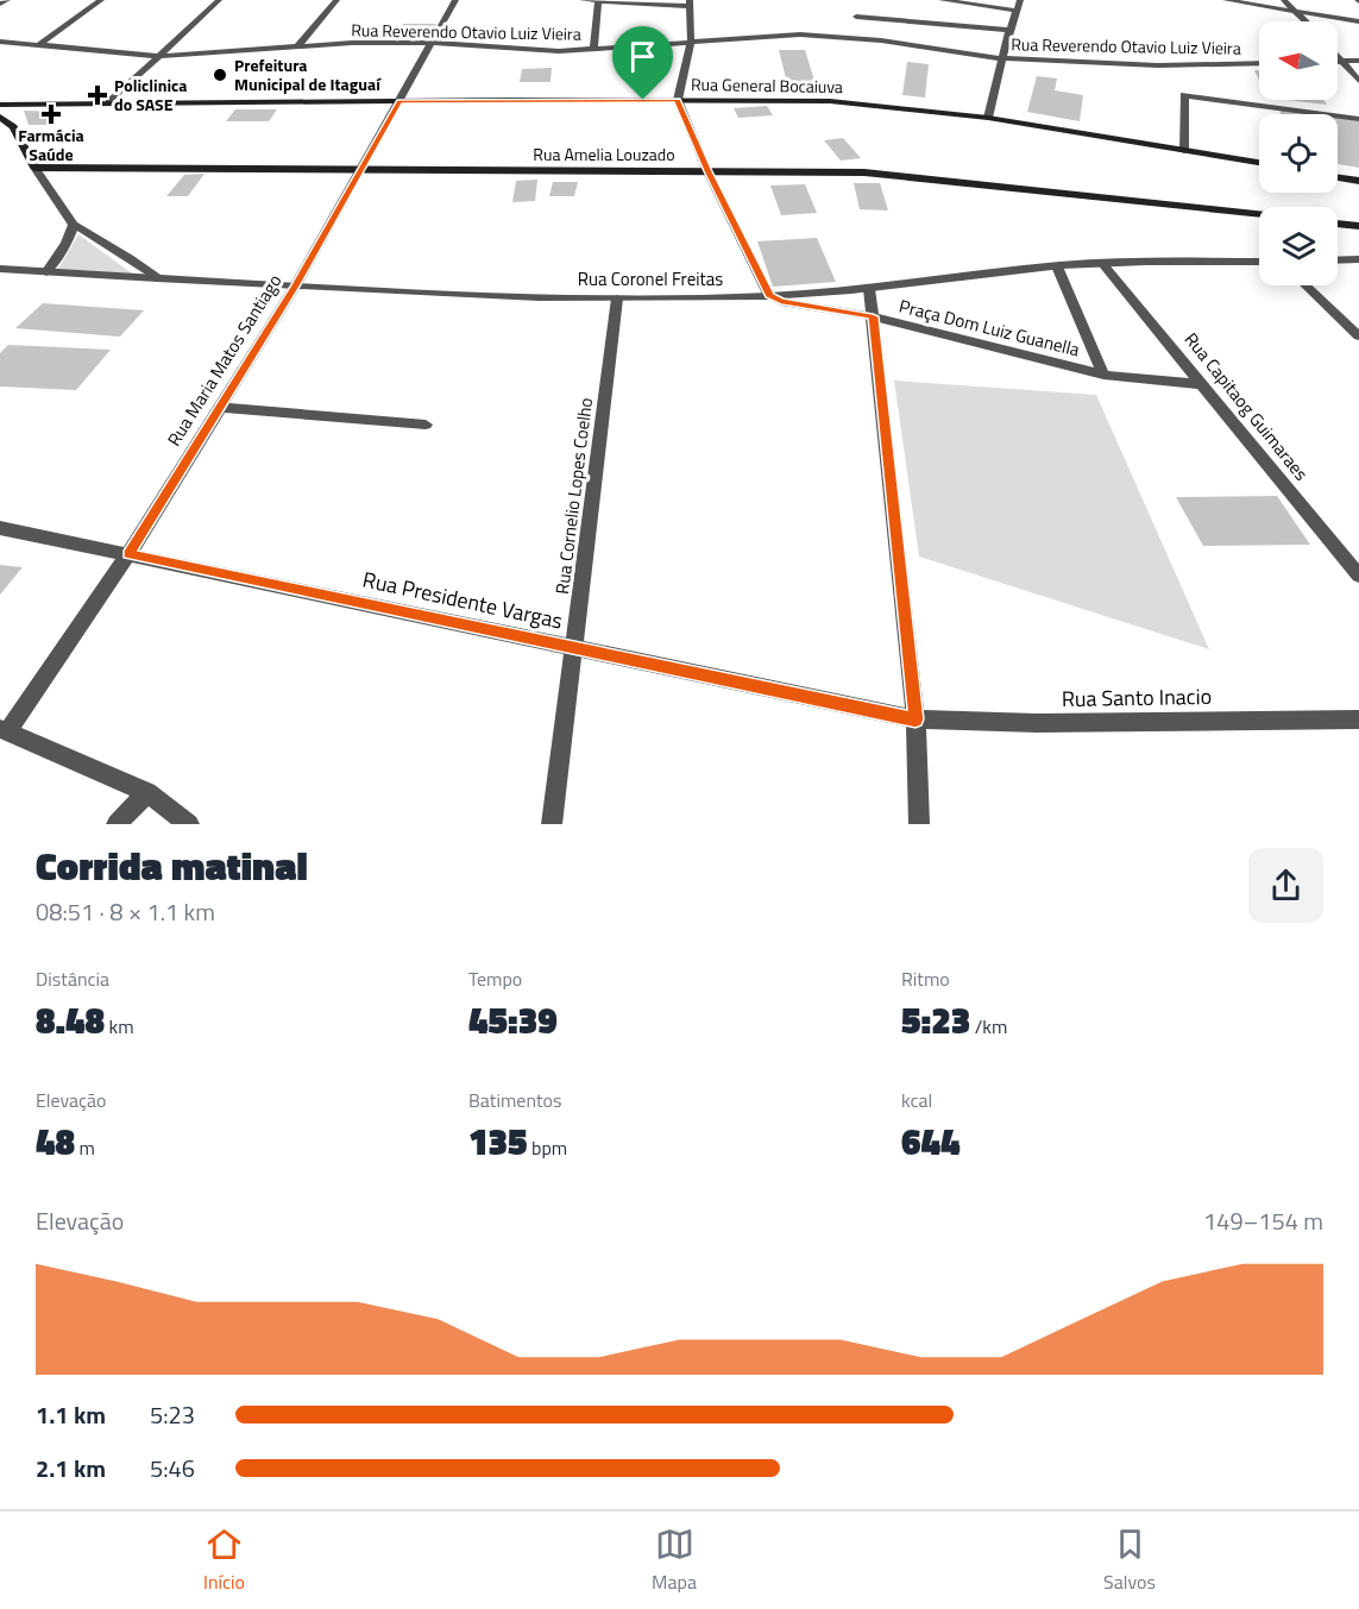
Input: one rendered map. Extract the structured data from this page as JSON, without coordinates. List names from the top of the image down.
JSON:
{
  "streets": {
    "main road": ["Rua General Bocaiuva", "Rua Amelia Louzado"],
    "street": [
      "Rua Reverendo Otavio Luiz Vieira",
      "Rua Coronel Freitas",
      "Praça Dom Luiz Guanella",
      "Rua Maria Matos Santiago",
      "Rua Capitaog Guimaraes",
      "Rua Cornelio Lopes Coelho",
      "Rua Presidente Vargas",
      "Rua Santo Inacio"
    ]
  },
  "crossings": [
    ["Rua Reverendo Otavio Luiz Vieira", "Rua Maria Matos Santiago"],
    ["Rua General Bocaiuva", "Rua Maria Matos Santiago"],
    ["Rua Amelia Louzado", "Rua Maria Matos Santiago"],
    ["Rua Coronel Freitas", "Praça Dom Luiz Guanella"],
    ["Rua Coronel Freitas", "Rua Maria Matos Santiago"],
    ["Rua Coronel Freitas", "Rua Capitaog Guimaraes"],
    ["Rua Coronel Freitas", "Rua Cornelio Lopes Coelho"],
    ["Praça Dom Luiz Guanella", "Rua Capitaog Guimaraes"],
    ["Rua Maria Matos Santiago", "Rua Presidente Vargas"],
    ["Rua Cornelio Lopes Coelho", "Rua Presidente Vargas"],
    ["Rua Presidente Vargas", "Rua Santo Inacio"]
  ],
  "places": {
    "other": ["Prefeitura Municipal de Itaguaí"],
    "health": ["Policlinica do SASE", "Farmácia Saúde"]
  },
  "north": "left",
  "page": {
    "heading": ["Corrida matinal", "08:51 · 8 × 1.1 km"],
    "stats": [
      ["Distância", "8.48 km"],
      ["Tempo", "45:39"],
      ["Ritmo", "5:23 /km"],
      ["Elevação", "48 m"],
      ["Batimentos", "135 bpm"],
      ["kcal", "644"]
    ],
    "chart": ["Elevação", "149–154 m"],
    "list": [
      {
        "name": "1.1 km",
        "note": "5:23"
      },
      {
        "name": "2.1 km",
        "note": "5:46"
      }
    ],
    "tabs": ["Início", "Mapa", "Salvos"]
  }
}
